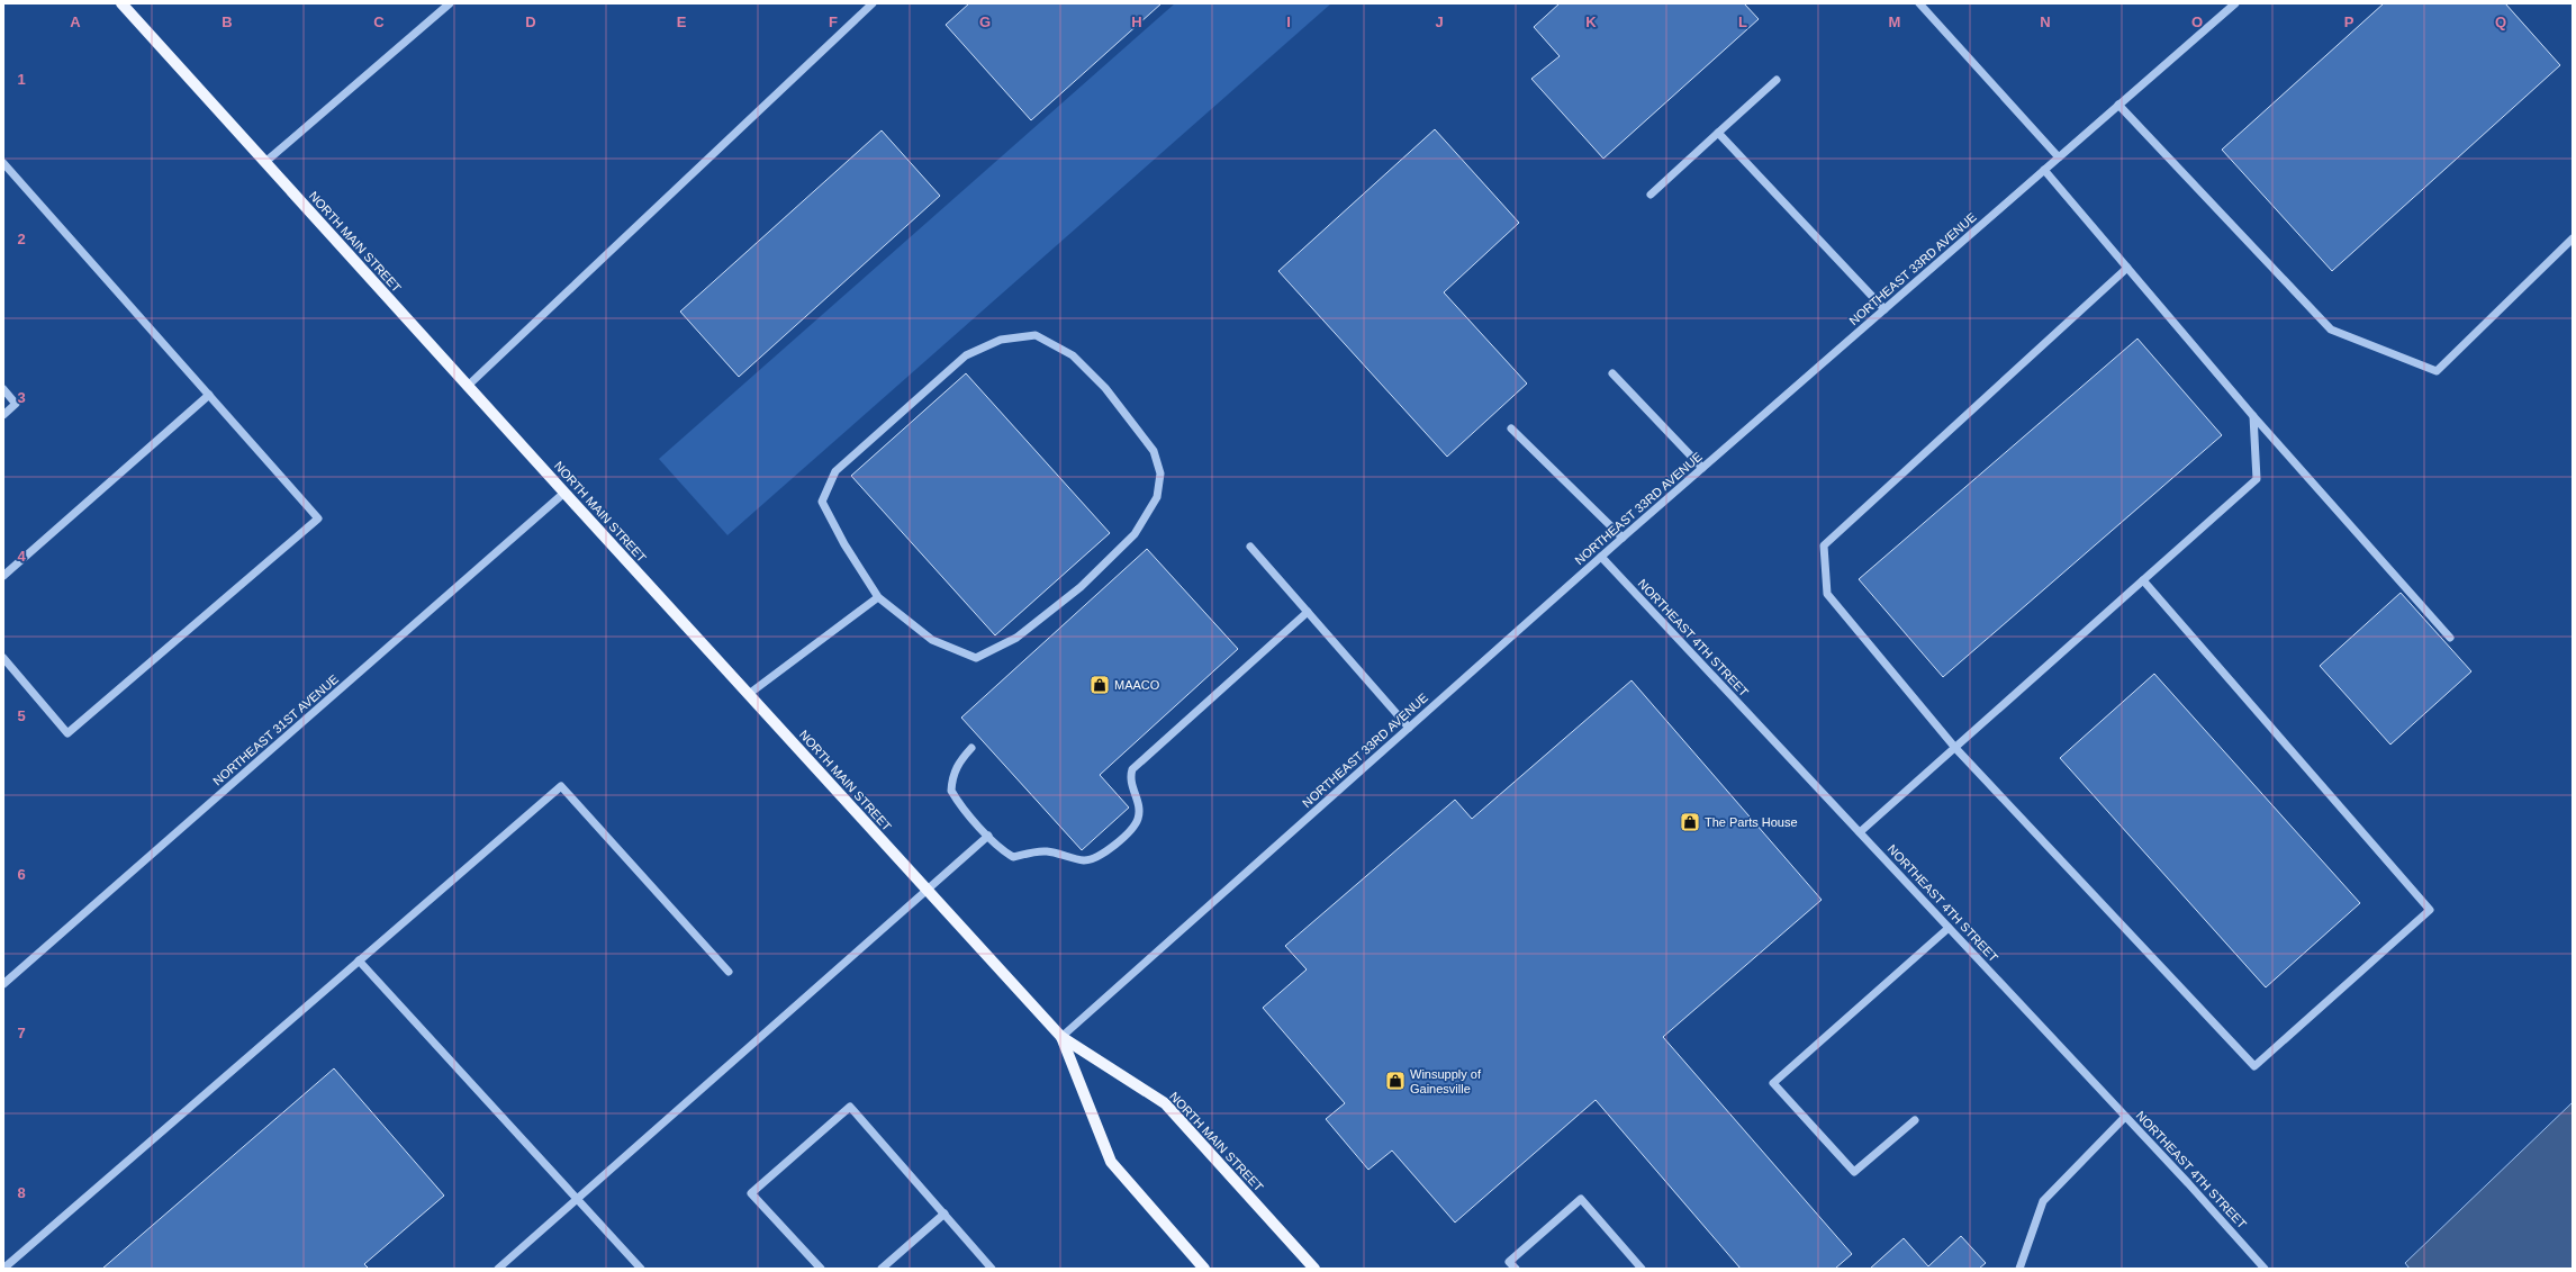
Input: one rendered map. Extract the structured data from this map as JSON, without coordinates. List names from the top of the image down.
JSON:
{
  "streets": {
    "main road": ["NORTH MAIN STREET"],
    "street": ["NORTHEAST 33RD AVENUE", "NORTHEAST 4TH STREET", "NORTHEAST 31ST AVENUE"]
  },
  "crossings": [
    ["NORTH MAIN STREET", "NORTHEAST 33RD AVENUE"],
    ["NORTH MAIN STREET", "NORTHEAST 31ST AVENUE"],
    ["NORTHEAST 33RD AVENUE", "NORTHEAST 4TH STREET"]
  ],
  "places": {
    "shop": ["MAACO", "The Parts House", "Winsupply of Gainesville"]
  },
  "grid": {
    "columns": [
      "A",
      "B",
      "C",
      "D",
      "E",
      "F",
      "G",
      "H",
      "I",
      "J",
      "K",
      "L",
      "M",
      "N",
      "O",
      "P",
      "Q"
    ],
    "rows": [
      "1",
      "2",
      "3",
      "4",
      "5",
      "6",
      "7",
      "8"
    ]
  }
}
